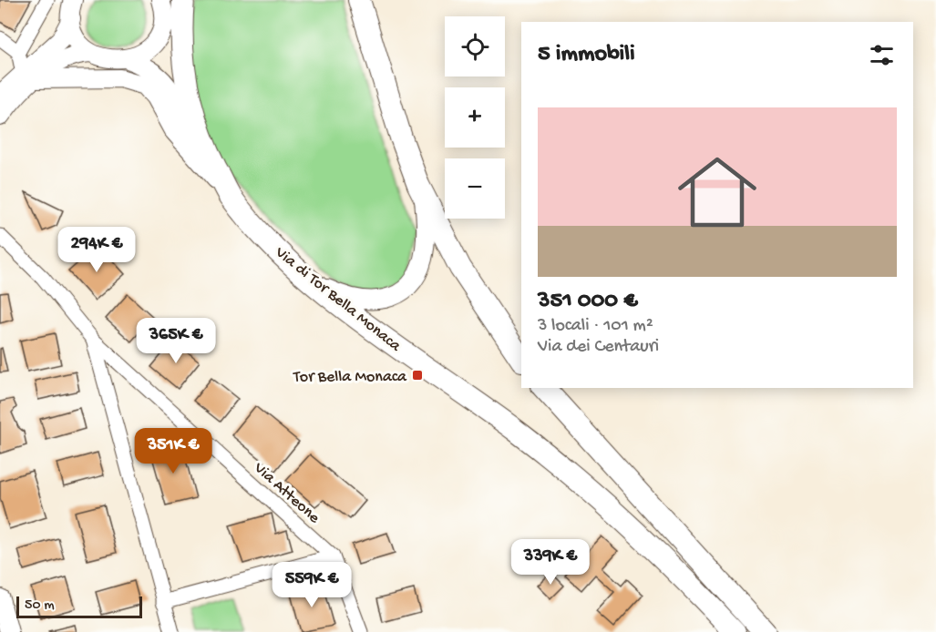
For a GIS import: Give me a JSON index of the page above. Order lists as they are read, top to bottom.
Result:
{
  "streets": {
    "main road": ["Via di Tor Bella Monaca"],
    "street": ["Via Atteone"]
  },
  "places": {
    "transit": ["Tor Bella Monaca"]
  },
  "scale_bar": "50 m",
  "page": {
    "map_buttons": ["+", "−"],
    "heading": "5 immobili",
    "list": [
      {
        "name": "351 000 €",
        "note": "3 locali · 101 m² · Via dei Centauri"
      }
    ],
    "price": [
      "294K €",
      "365K €",
      "351K €",
      "339K €",
      "559K €"
    ],
    "scale": "50 m"
  }
}
